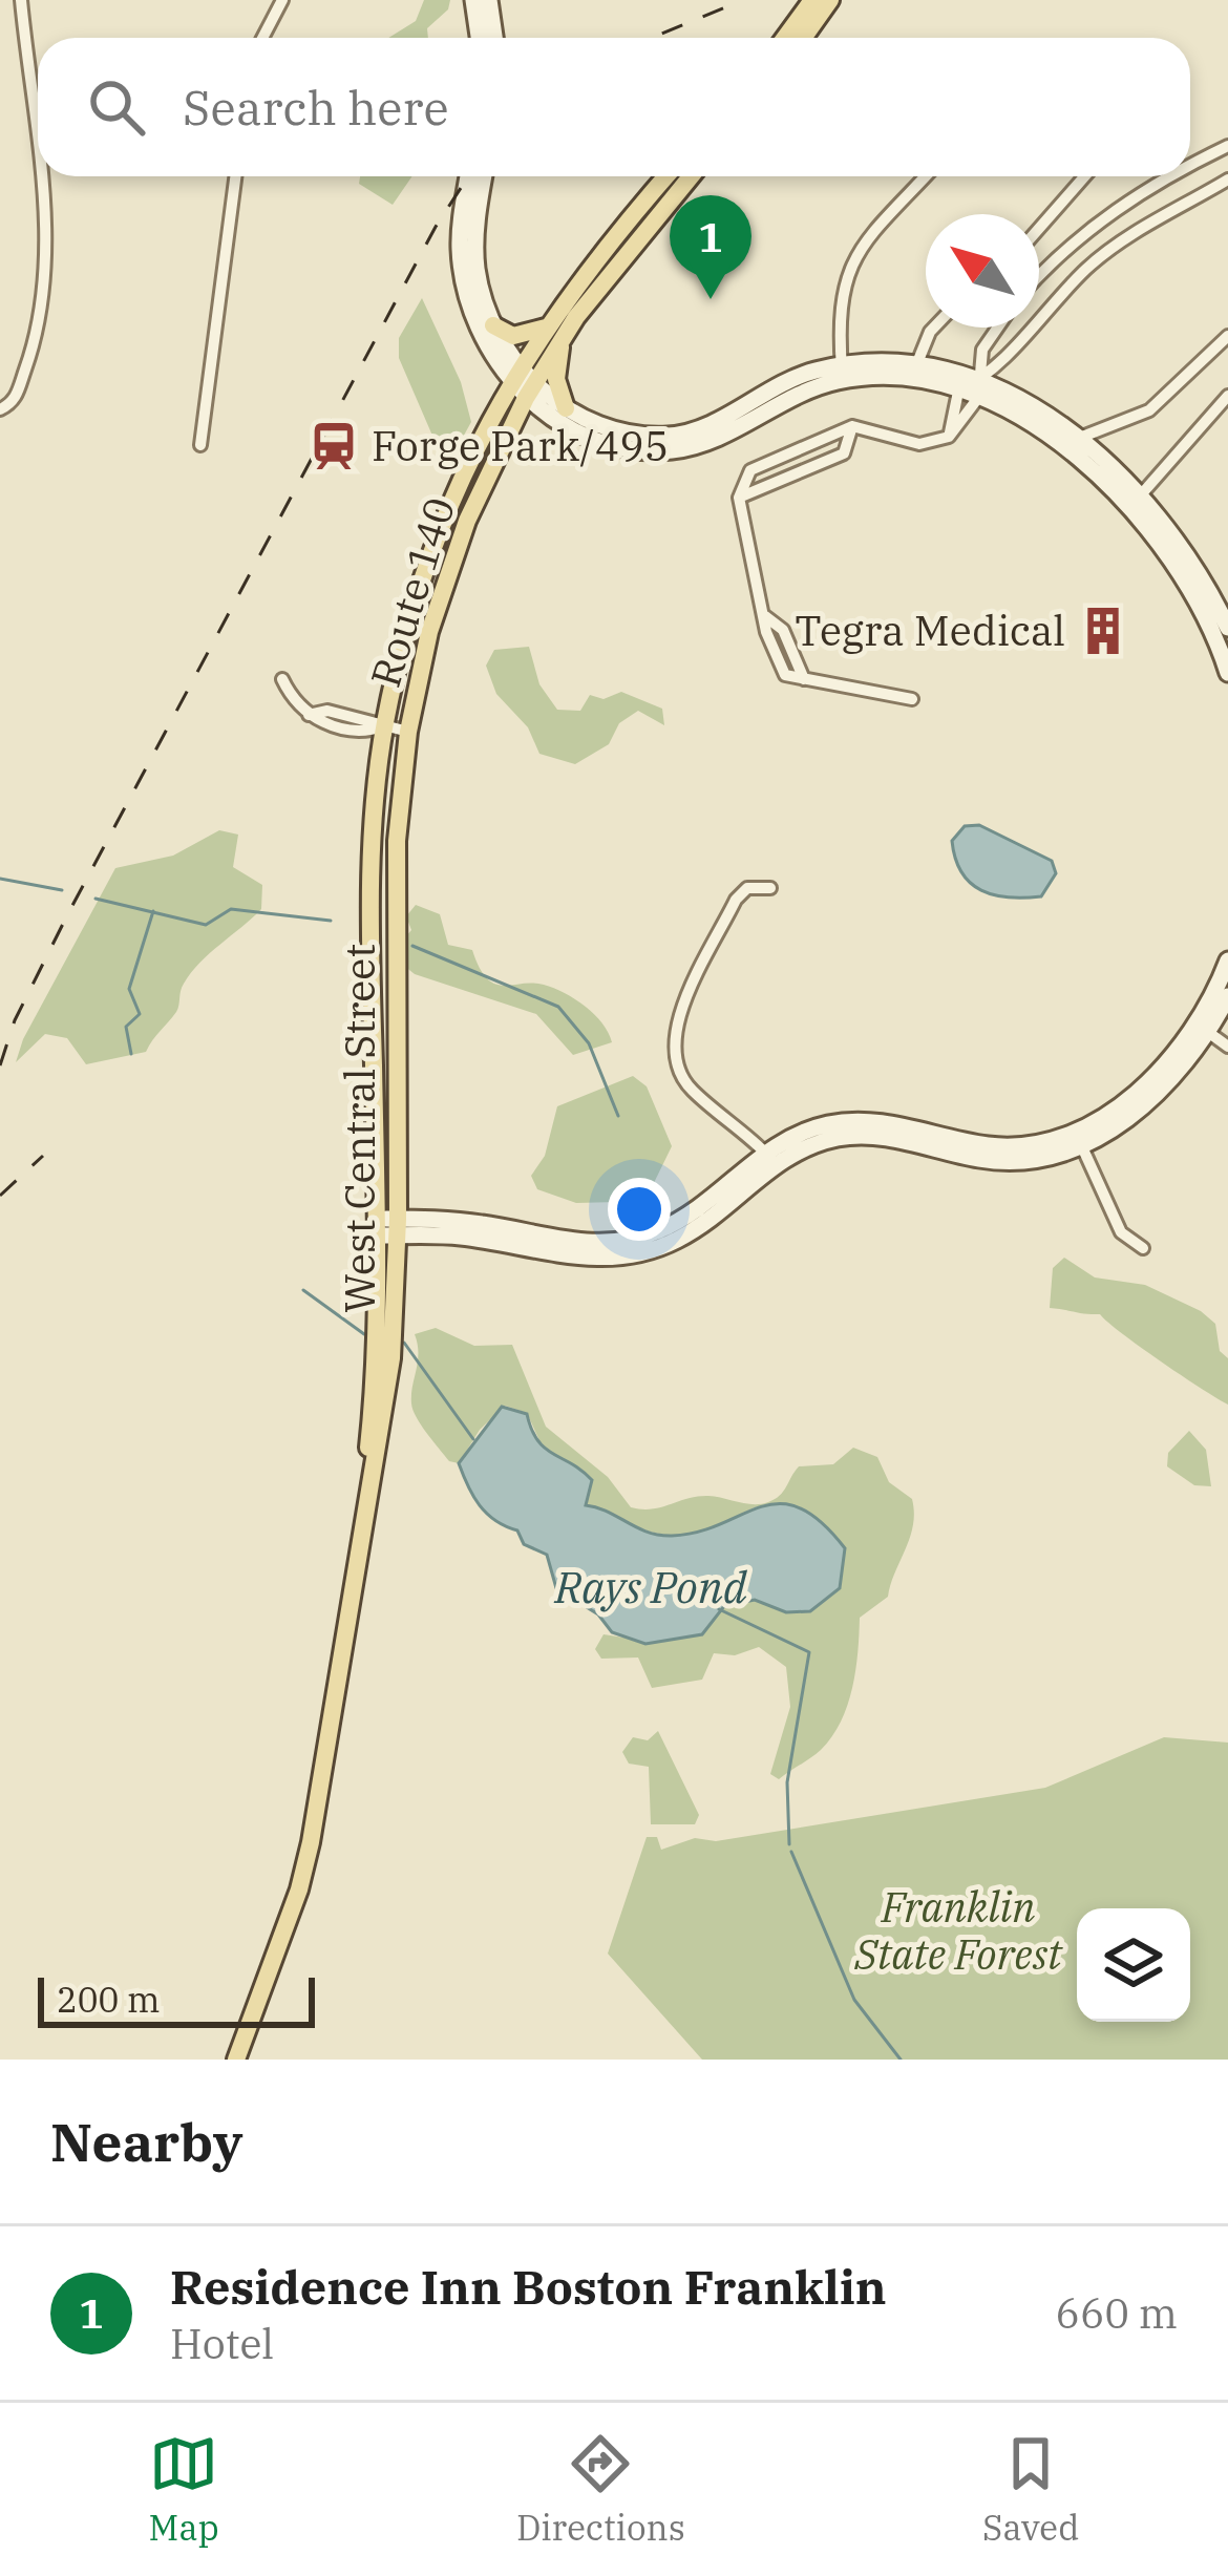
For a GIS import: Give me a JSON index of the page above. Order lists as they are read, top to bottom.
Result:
{
  "streets": {
    "main road": ["Route 140", "West Central Street"]
  },
  "crossings": [
    ["Route 140", "West Central Street"]
  ],
  "water": ["Rays Pond"],
  "parks": ["Franklin State Forest"],
  "places": {
    "station": ["Forge Park/495"],
    "building": ["Tegra Medical"]
  },
  "scale_bar": "200 m",
  "north": "top left",
  "page": {
    "search": "Search here",
    "pins": "1",
    "scale": "200 m",
    "heading": "Nearby",
    "list": [
      {
        "mark": "1",
        "name": "Residence Inn Boston Franklin",
        "note": "Hotel",
        "value": "660 m"
      }
    ],
    "nav": ["Map", "Directions", "Saved"]
  }
}
